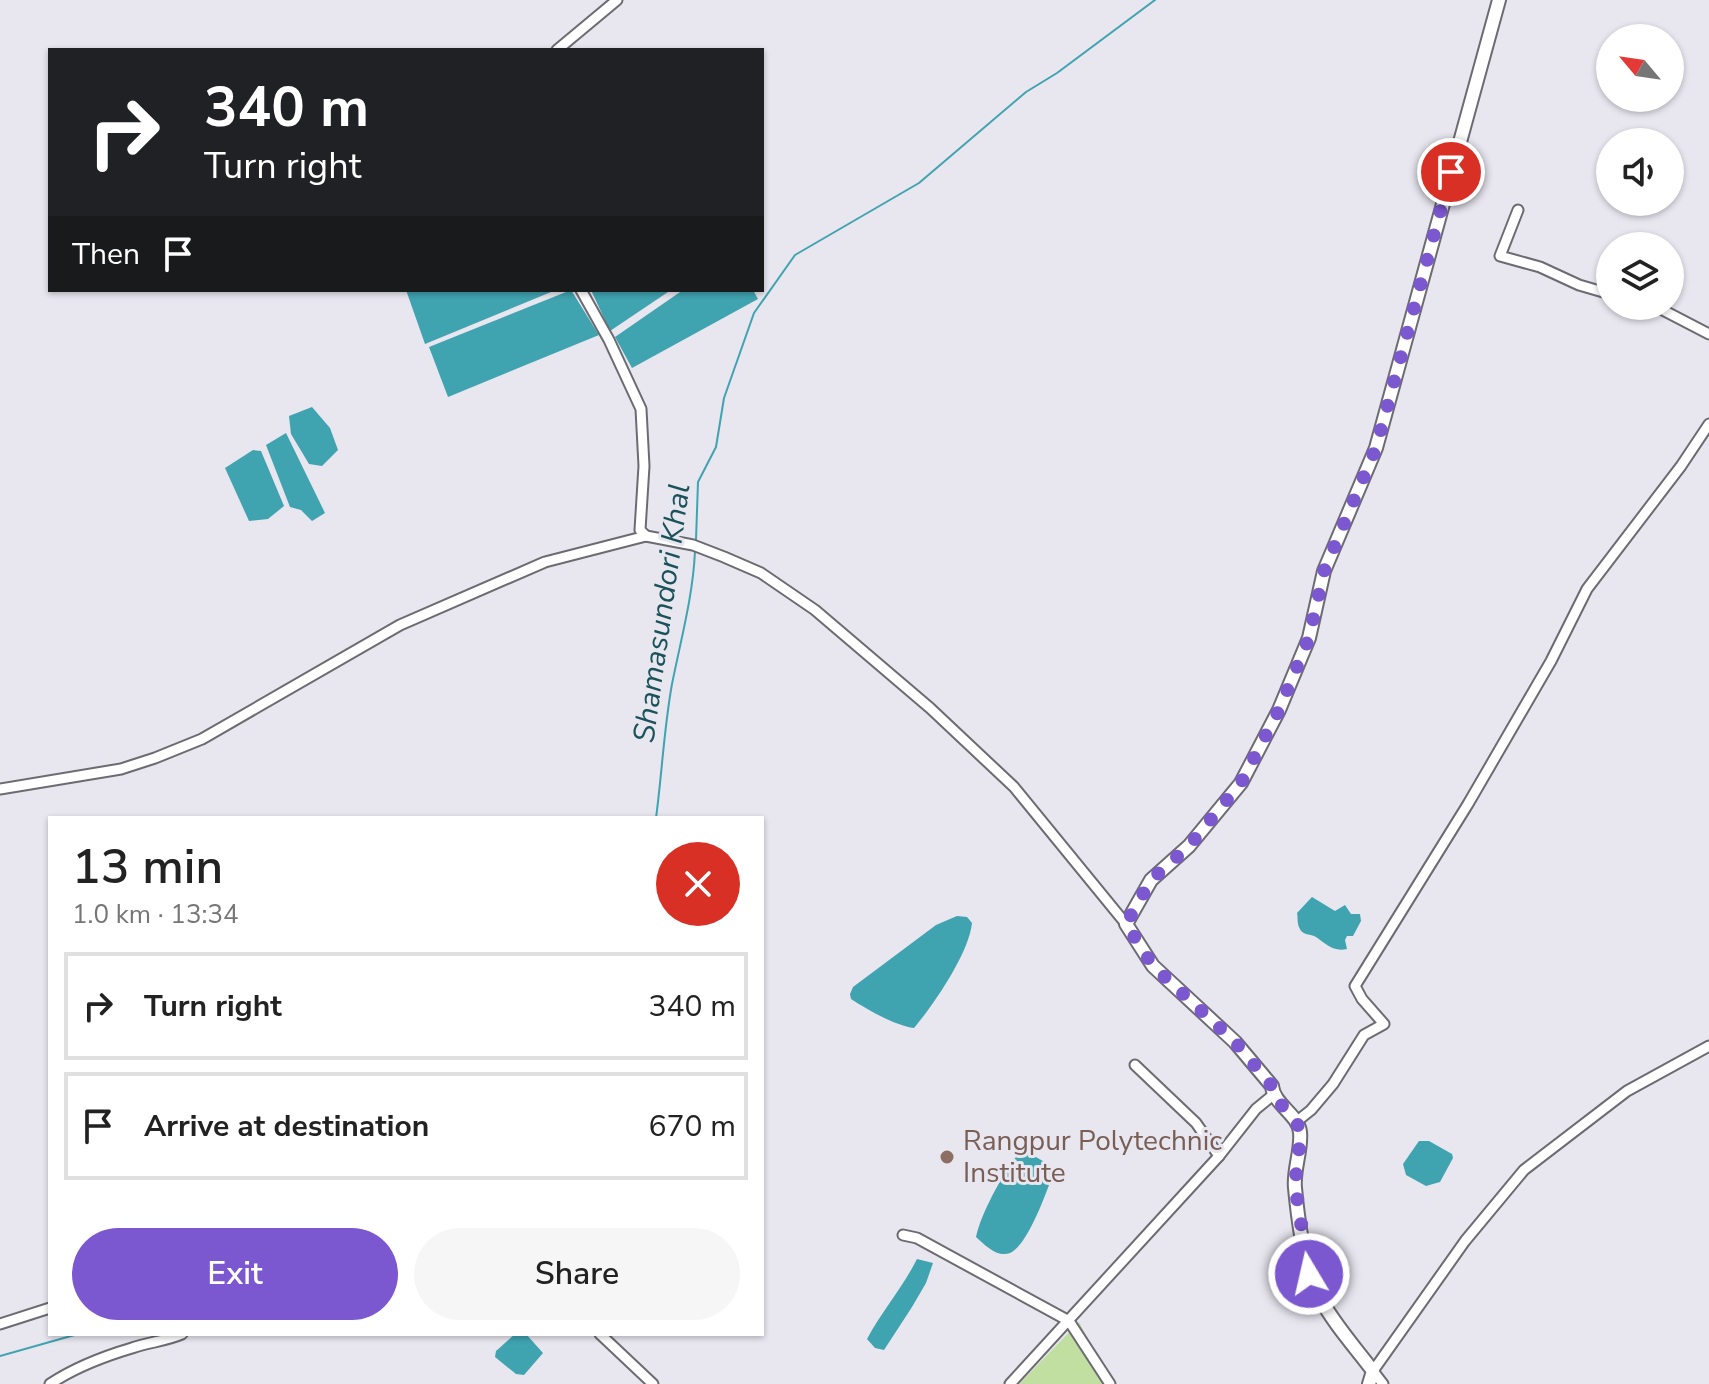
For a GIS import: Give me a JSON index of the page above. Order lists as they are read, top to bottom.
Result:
{
  "water": ["Shamasundori Khal"],
  "places": ["Rangpur Polytechnic Institute"],
  "north": "top left",
  "page": {
    "turn": ["340 m", "Turn right"],
    "then": "Then",
    "heading": ["13 min", "1.0 km · 13:34"],
    "list": [
      {
        "name": "Turn right",
        "value": "340 m"
      },
      {
        "name": "Arrive at destination",
        "value": "670 m"
      }
    ],
    "buttons": ["Exit", "Share"]
  }
}
